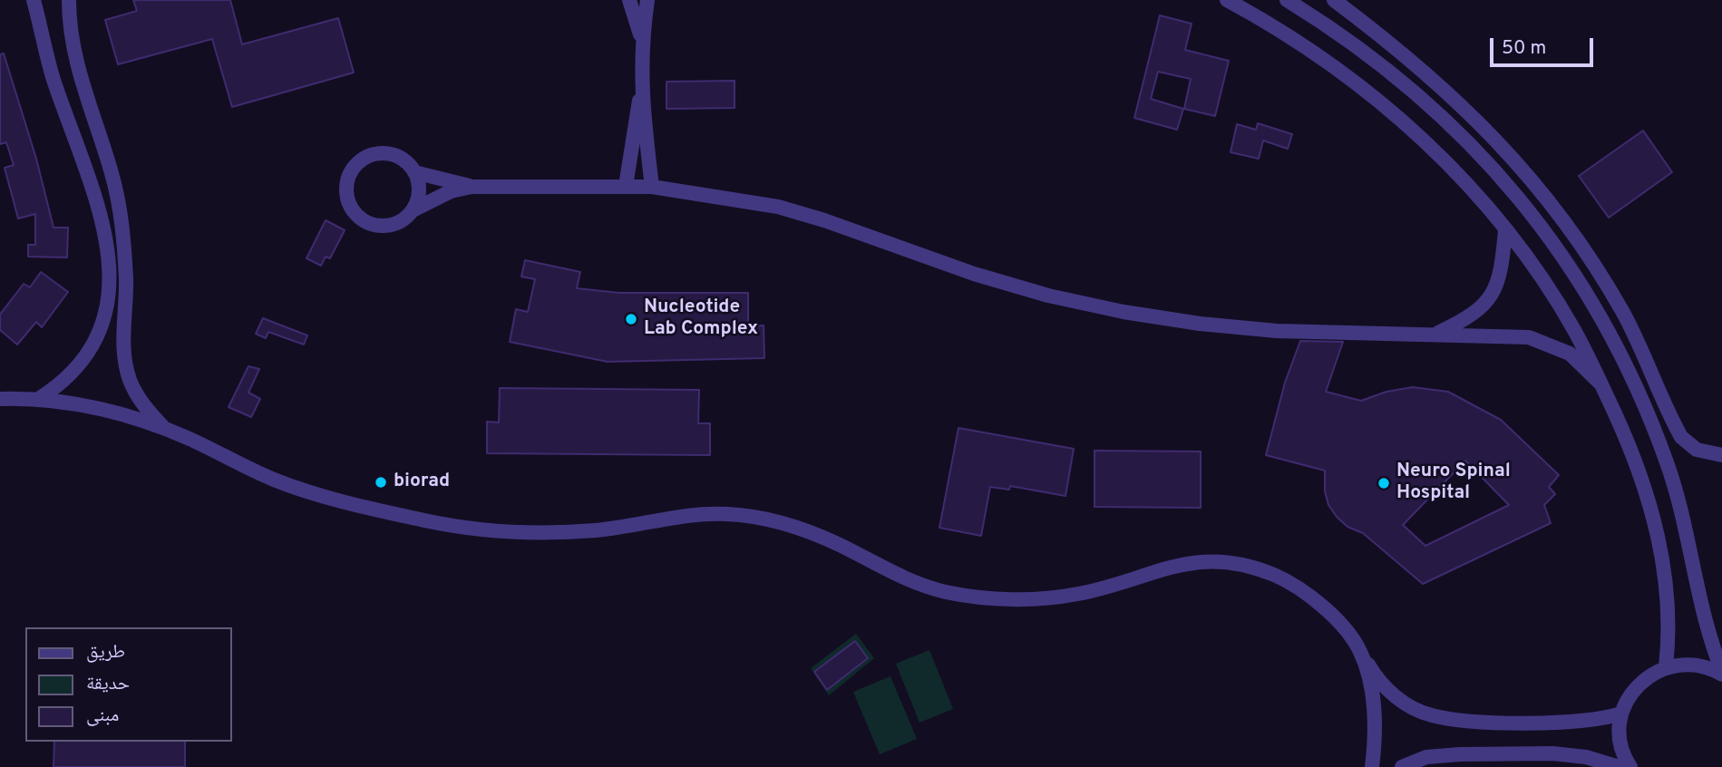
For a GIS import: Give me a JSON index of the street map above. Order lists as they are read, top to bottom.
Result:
{
  "places": ["Nucleotide Lab Complex", "biorad", "Neuro Spinal Hospital"],
  "legend": ["طريق", "حديقة", "مبنى"],
  "scale_bar": "50 m"
}
